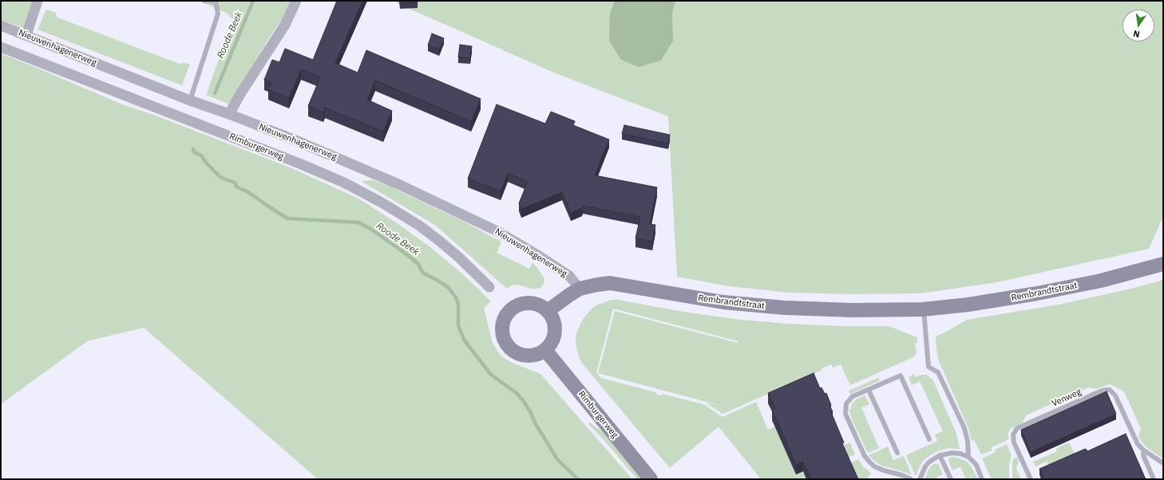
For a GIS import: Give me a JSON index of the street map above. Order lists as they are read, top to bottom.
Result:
{
  "streets": {
    "street": ["Nieuwenhagenerweg", "Rimburgerweg", "Rembrandtstraat"],
    "lane": ["Venweg"]
  },
  "crossings": [
    ["Nieuwenhagenerweg", "Rembrandtstraat"],
    ["Rimburgerweg", "Rembrandtstraat"]
  ],
  "water": ["Roode Beek"],
  "north": "bottom"
}
